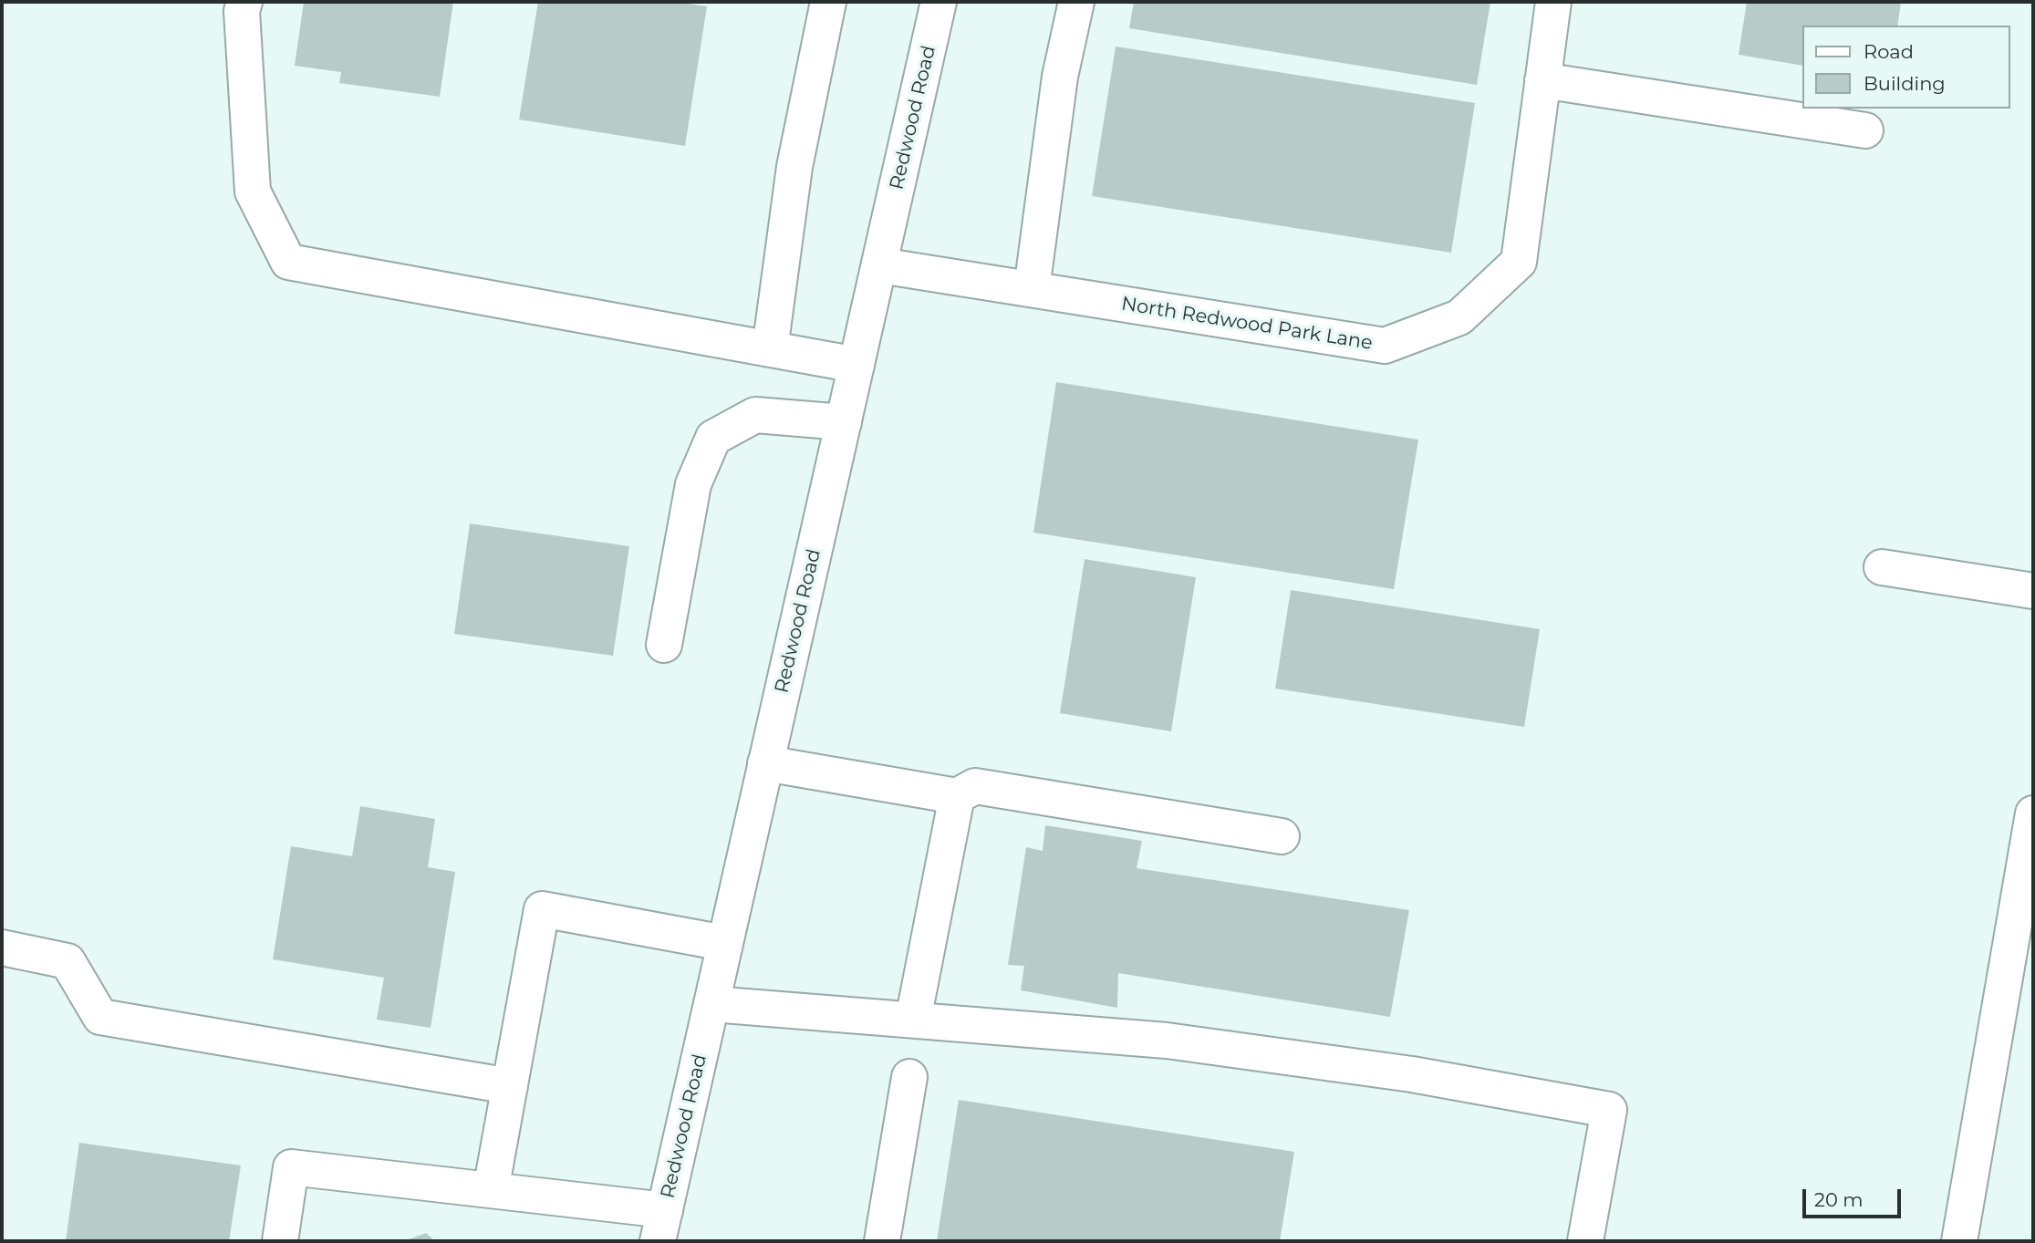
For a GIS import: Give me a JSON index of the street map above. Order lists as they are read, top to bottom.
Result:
{
  "streets": {
    "main road": ["Redwood Road", "North Redwood Park Lane"]
  },
  "crossings": [
    ["Redwood Road", "North Redwood Park Lane"]
  ],
  "legend": ["Road", "Building"],
  "scale_bar": "20 m"
}
